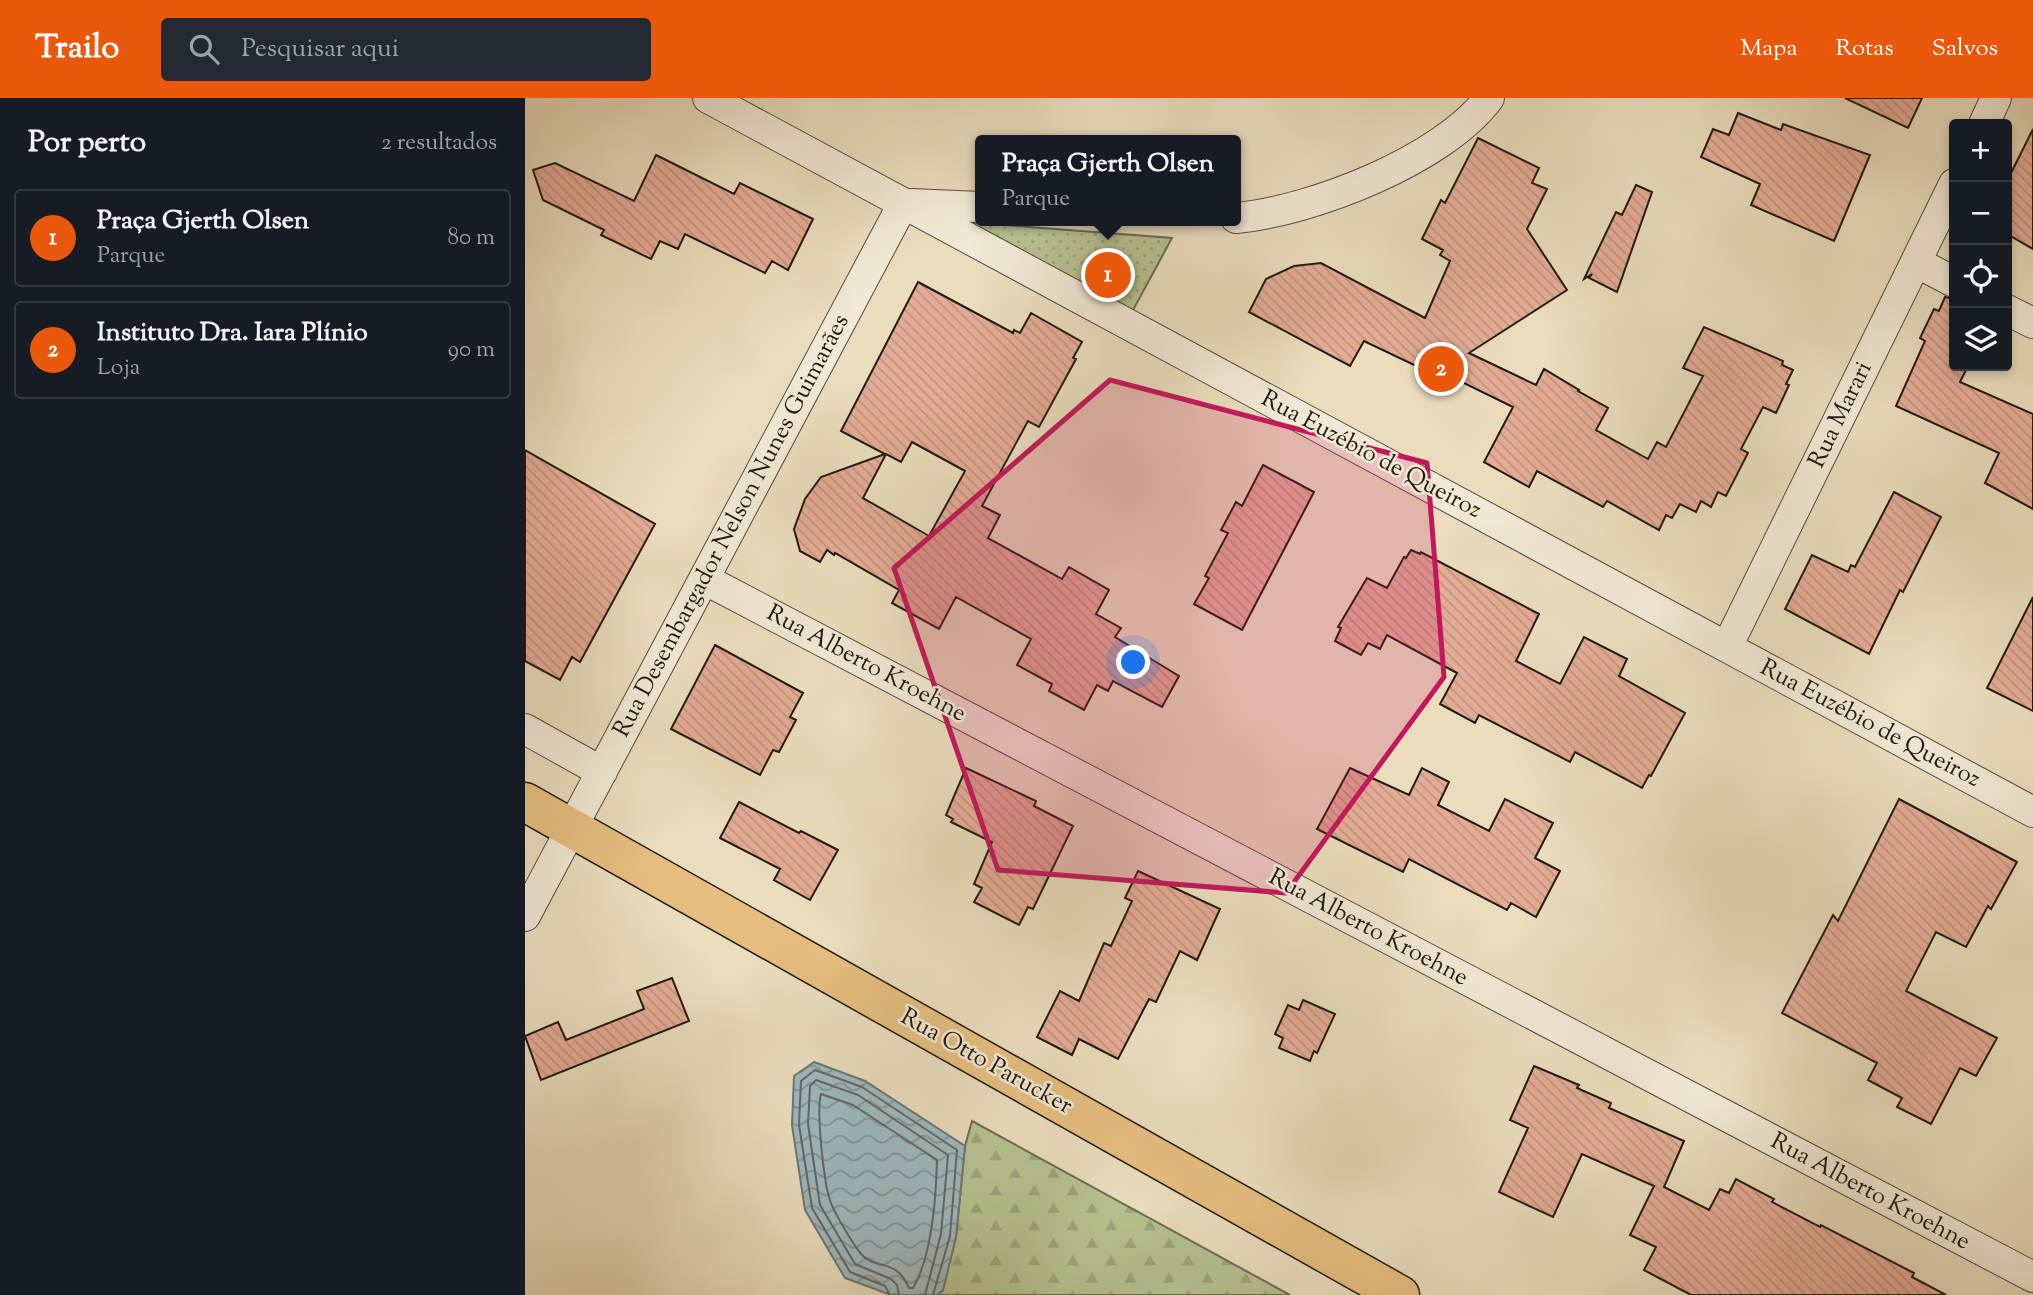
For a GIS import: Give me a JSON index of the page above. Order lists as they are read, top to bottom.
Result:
{
  "streets": {
    "main road": ["Rua Otto Parucker"],
    "street": [
      "Rua Marari",
      "Rua Euzébio de Queiroz",
      "Rua Desembargador Nelson Nunes Guimarães",
      "Rua Alberto Kroehne"
    ]
  },
  "crossings": [
    ["Rua Marari", "Rua Euzébio de Queiroz"],
    ["Rua Euzébio de Queiroz", "Rua Desembargador Nelson Nunes Guimarães"],
    ["Rua Desembargador Nelson Nunes Guimarães", "Rua Alberto Kroehne"],
    ["Rua Desembargador Nelson Nunes Guimarães", "Rua Otto Parucker"]
  ],
  "page": {
    "header": "Trailo",
    "search": "Pesquisar aqui",
    "nav": ["Mapa", "Rotas", "Salvos"],
    "heading": ["Por perto", "2 resultados"],
    "map_buttons": ["+", "−"],
    "popup": ["Praça Gjerth Olsen", "Parque"],
    "list": [
      {
        "mark": "1",
        "name": "Praça Gjerth Olsen",
        "note": "Parque",
        "value": "80 m"
      },
      {
        "mark": "2",
        "name": "Instituto Dra. Iara Plínio",
        "note": "Loja",
        "value": "90 m"
      }
    ],
    "pins": ["1", "2"]
  }
}
